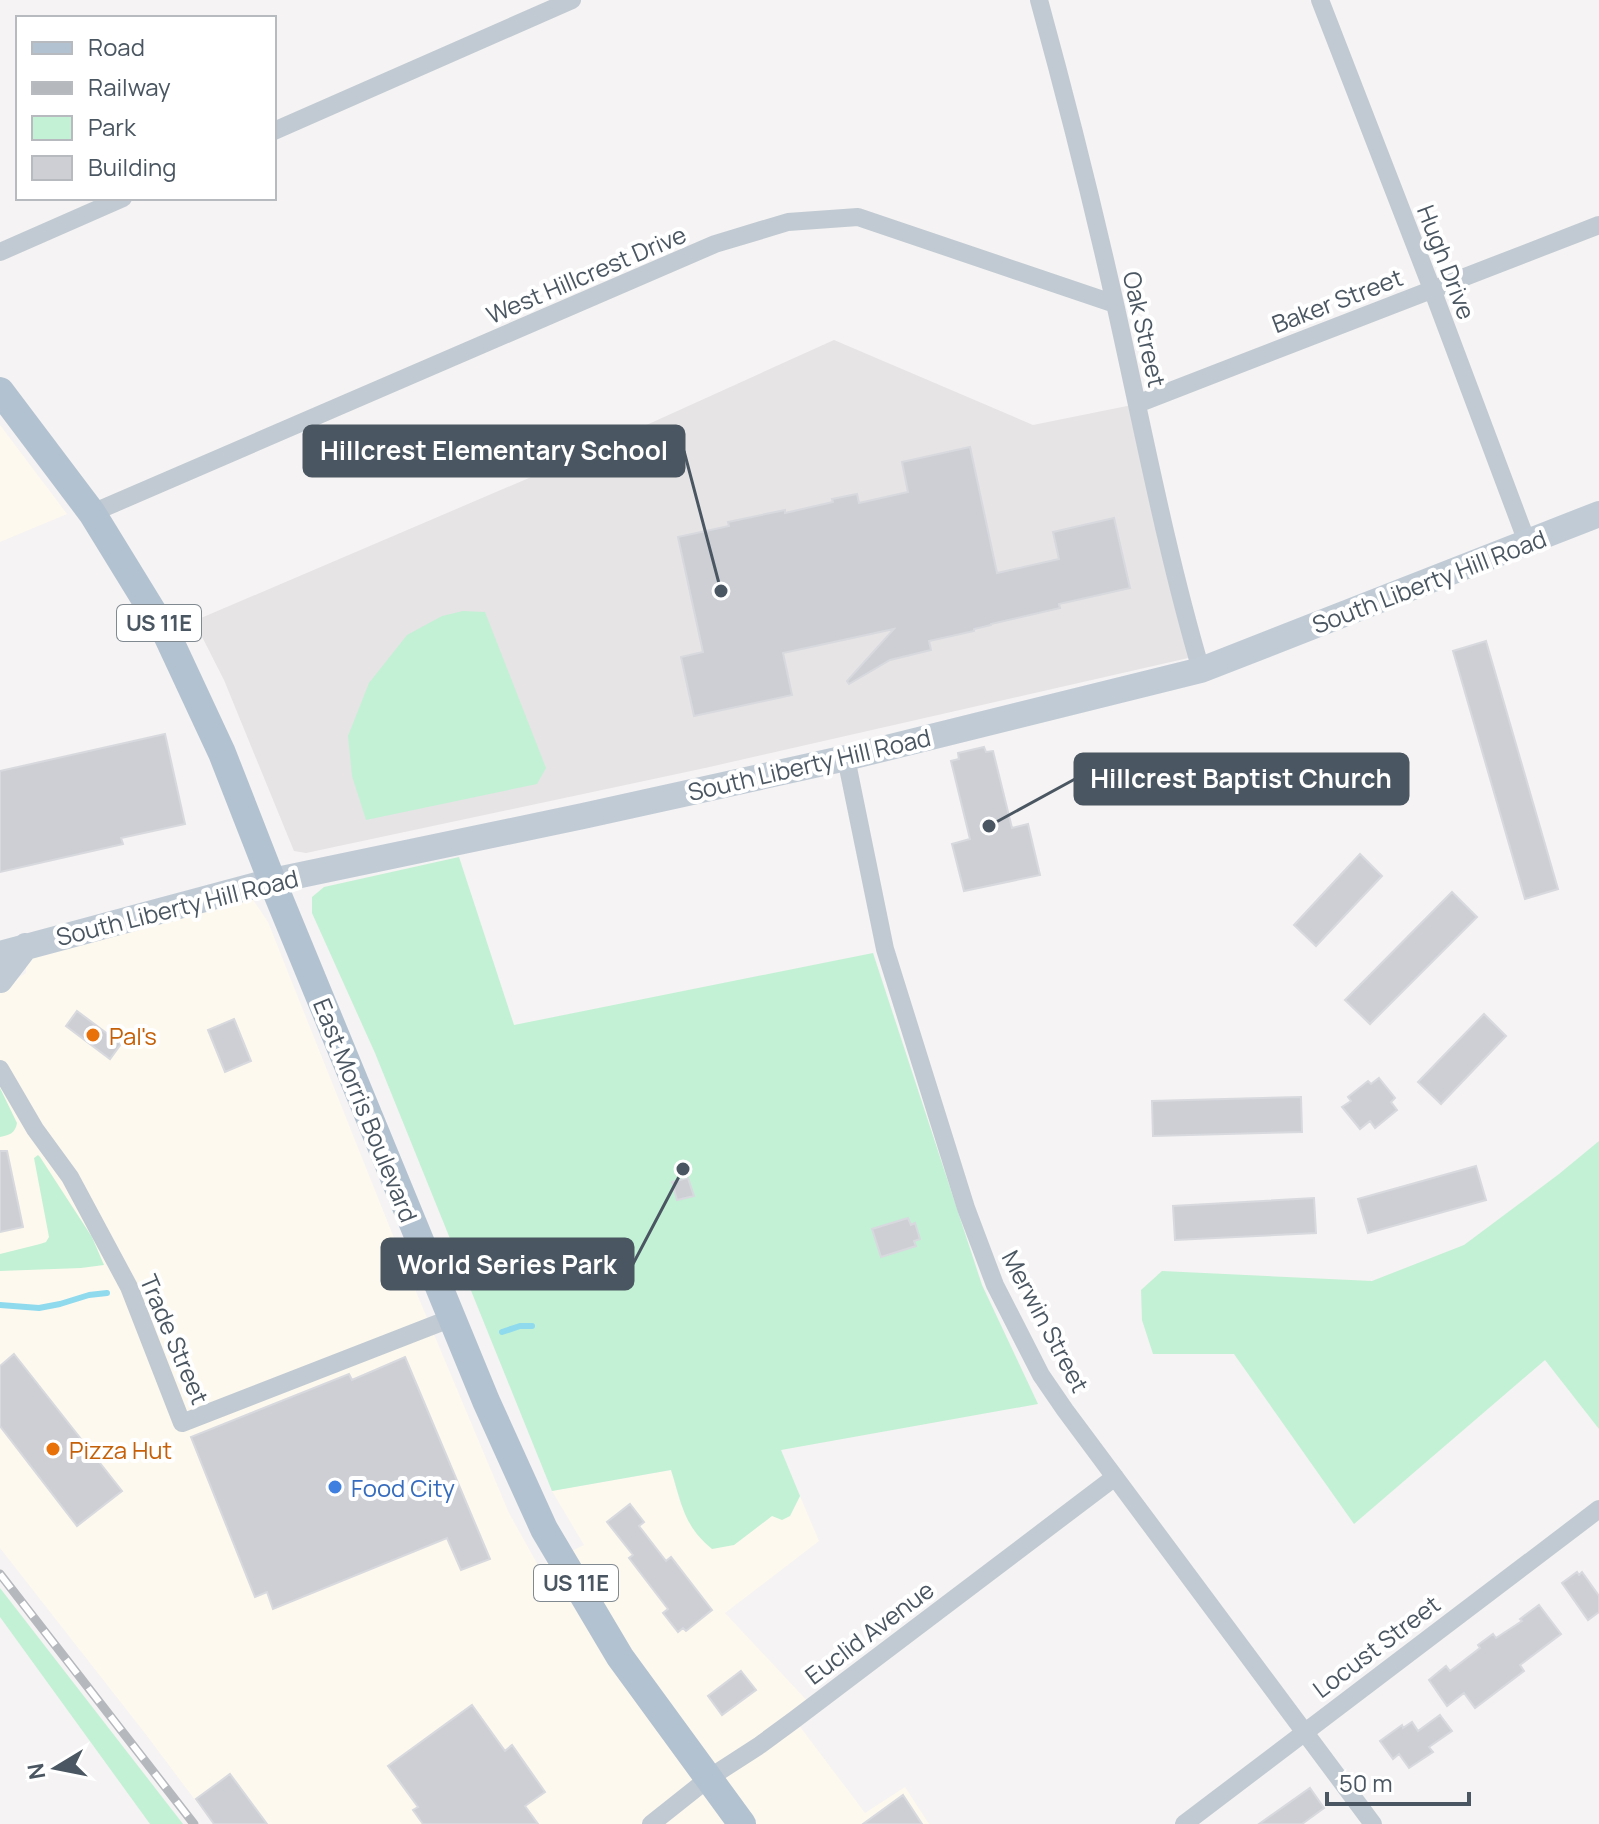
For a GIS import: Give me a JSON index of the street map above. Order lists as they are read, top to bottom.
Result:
{
  "streets": {
    "main road": ["US 11E", "East Morris Boulevard"],
    "street": [
      "Hugh Drive",
      "West Hillcrest Drive",
      "Baker Street",
      "Oak Street",
      "South Liberty Hill Road",
      "Merwin Street",
      "Trade Street",
      "Euclid Avenue",
      "Locust Street"
    ]
  },
  "crossings": [
    ["Hugh Drive", "Baker Street"],
    ["Hugh Drive", "South Liberty Hill Road"],
    ["West Hillcrest Drive", "Oak Street"],
    ["West Hillcrest Drive", "East Morris Boulevard"],
    ["Baker Street", "Oak Street"],
    ["Oak Street", "South Liberty Hill Road"],
    ["South Liberty Hill Road", "East Morris Boulevard"],
    ["South Liberty Hill Road", "Merwin Street"],
    ["East Morris Boulevard", "Trade Street"],
    ["East Morris Boulevard", "Euclid Avenue"],
    ["Merwin Street", "Euclid Avenue"],
    ["Merwin Street", "Locust Street"]
  ],
  "places": [
    "Hillcrest Elementary School",
    "Hillcrest Baptist Church",
    "Pal's",
    "World Series Park",
    "Pizza Hut",
    "Food City"
  ],
  "legend": [
    "Road",
    "Railway",
    "Park",
    "Building"
  ],
  "scale_bar": "50 m",
  "north": "left"
}
